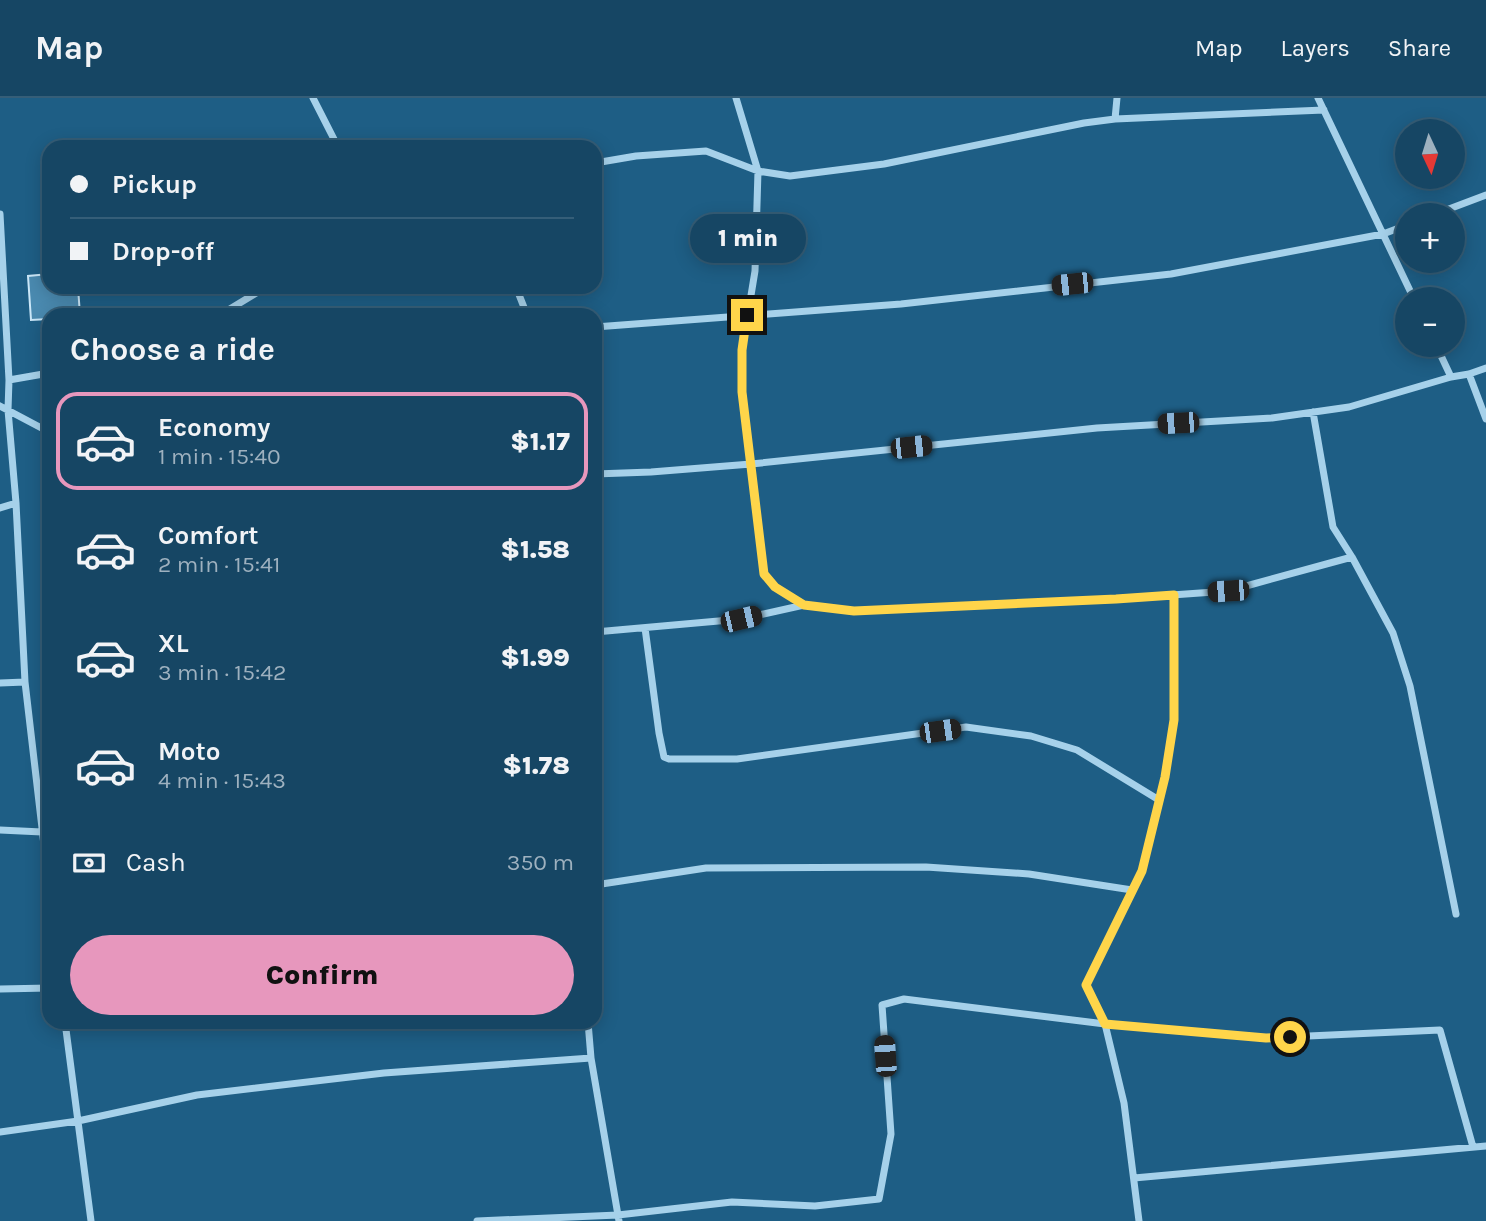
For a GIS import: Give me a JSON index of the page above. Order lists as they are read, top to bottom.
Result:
{
  "north": "bottom",
  "page": {
    "header": "Map",
    "nav": ["Map", "Layers", "Share"],
    "map_buttons": ["+", "−"],
    "banner": ["Pickup", "Drop-off"],
    "bubble": "1 min",
    "heading": "Choose a ride",
    "list": [
      {
        "name": "Economy",
        "note": "1 min · 15:40",
        "value": "$1.17"
      },
      {
        "name": "Comfort",
        "note": "2 min · 15:41",
        "value": "$1.58"
      },
      {
        "name": "XL",
        "note": "3 min · 15:42",
        "value": "$1.99"
      },
      {
        "name": "Moto",
        "note": "4 min · 15:43",
        "value": "$1.78"
      }
    ],
    "pay": ["Cash", "350 m"],
    "buttons": "Confirm"
  }
}
